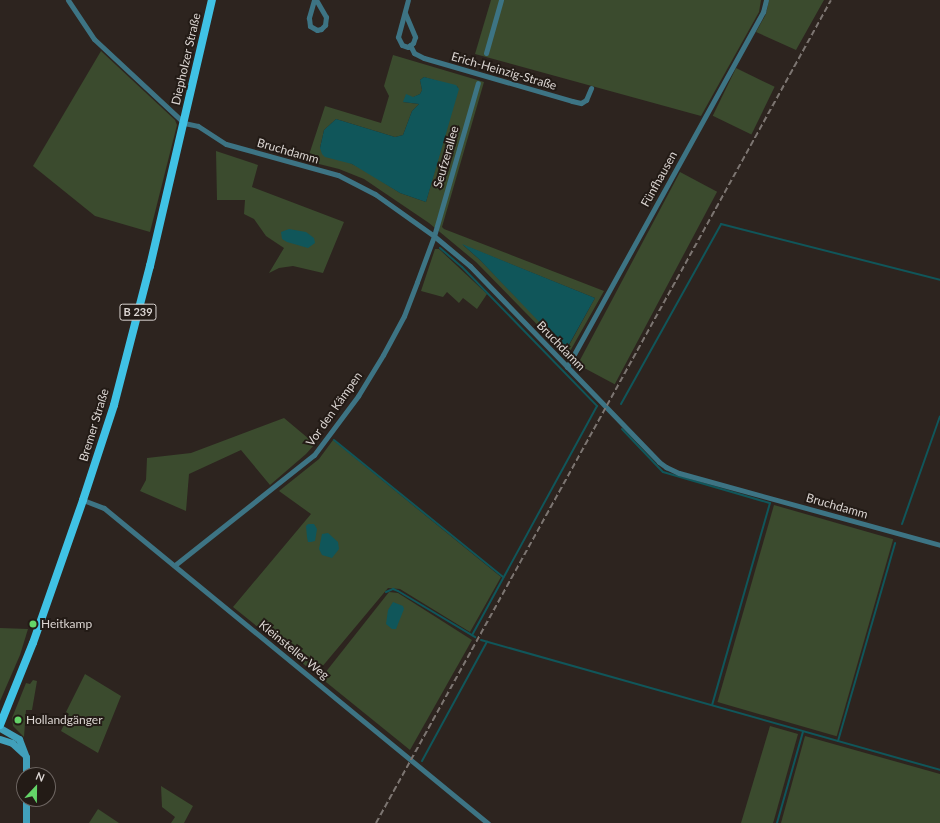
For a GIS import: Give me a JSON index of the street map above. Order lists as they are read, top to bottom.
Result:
{
  "streets": {
    "main road": ["Diepholzer Straße", "B 239", "Bremer Straße"],
    "street": [
      "Erich-Heinzig-Straße",
      "Bruchdamm",
      "Seufzerallee",
      "Fünfhausen",
      "Vor den Kämpen",
      "Kleinsteller Weg"
    ]
  },
  "crossings": [
    ["Diepholzer Straße", "Bruchdamm"],
    ["Diepholzer Straße", "Bremer Straße"],
    ["Bruchdamm", "Seufzerallee"],
    ["Bruchdamm", "Fünfhausen"],
    ["Bruchdamm", "Vor den Kämpen"],
    ["Bruchdamm", "Bremer Straße"],
    ["Seufzerallee", "Vor den Kämpen"],
    ["Vor den Kämpen", "Kleinsteller Weg"],
    ["Bremer Straße", "Kleinsteller Weg"]
  ],
  "places": ["Heitkamp", "Hollandgänger"],
  "north": "top"
}
